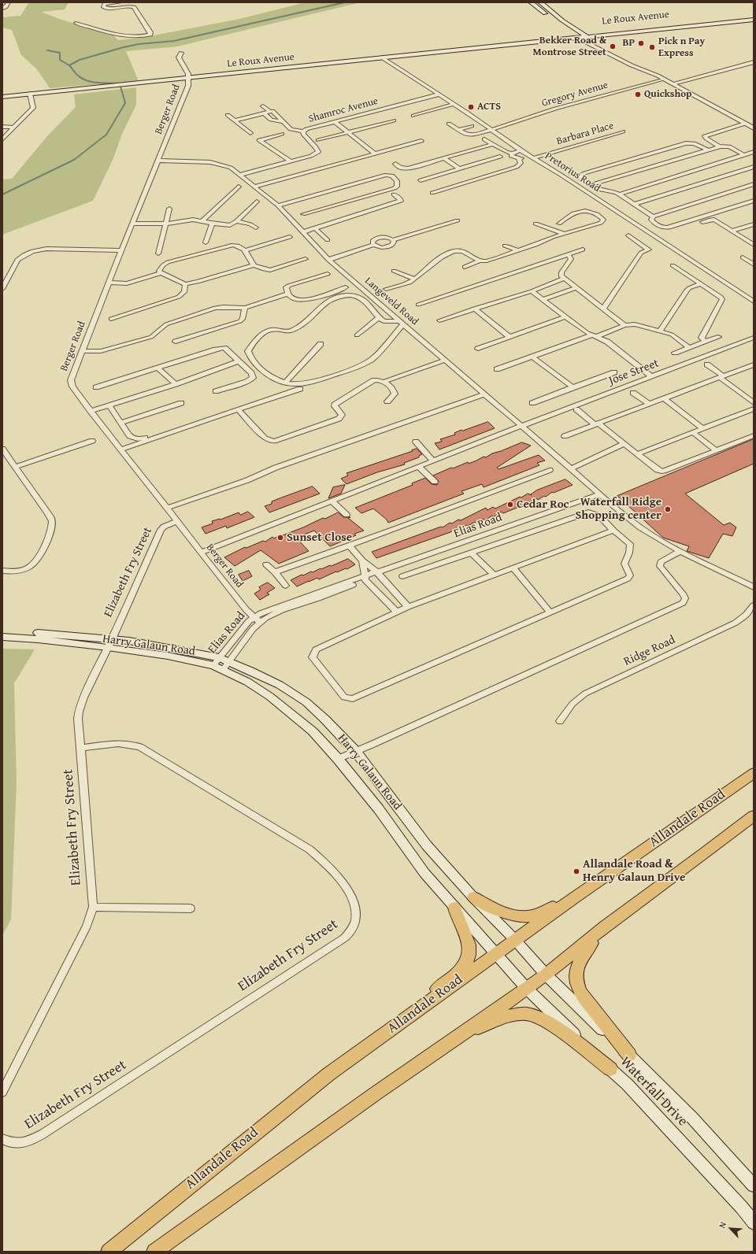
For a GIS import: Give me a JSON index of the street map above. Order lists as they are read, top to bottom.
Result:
{
  "streets": {
    "main road": [
      "Le Roux Avenue",
      "Harry Galaun Road",
      "Allandale Road",
      "Waterfall Drive"
    ],
    "street": [
      "Gregory Avenue",
      "Berger Road",
      "Shamroc Avenue",
      "Barbara Place",
      "Pretorius Road",
      "Langeveld Road",
      "Jose Street",
      "Elias Road",
      "Elizabeth Fry Street",
      "Ridge Road"
    ]
  },
  "crossings": [
    ["Le Roux Avenue", "Berger Road"],
    ["Le Roux Avenue", "Pretorius Road"],
    ["Gregory Avenue", "Pretorius Road"],
    ["Berger Road", "Langeveld Road"],
    ["Berger Road", "Jose Street"],
    ["Berger Road", "Elias Road"],
    ["Berger Road", "Elizabeth Fry Street"],
    ["Shamroc Avenue", "Pretorius Road"],
    ["Shamroc Avenue", "Langeveld Road"],
    ["Barbara Place", "Pretorius Road"],
    ["Langeveld Road", "Jose Street"],
    ["Langeveld Road", "Elias Road"],
    ["Elias Road", "Harry Galaun Road"],
    ["Elizabeth Fry Street", "Harry Galaun Road"],
    ["Harry Galaun Road", "Allandale Road"],
    ["Harry Galaun Road", "Waterfall Drive"],
    ["Allandale Road", "Waterfall Drive"]
  ],
  "places": [
    "BP",
    "Bekker Road & Montrose Street",
    "Pick n Pay Express",
    "Quickshop",
    "ACTS",
    "Cedar Roc",
    "Waterfall Ridge Shopping center",
    "Sunset Close",
    "Allandale Road & Henry Galaun Drive"
  ],
  "north": "top left"
}
